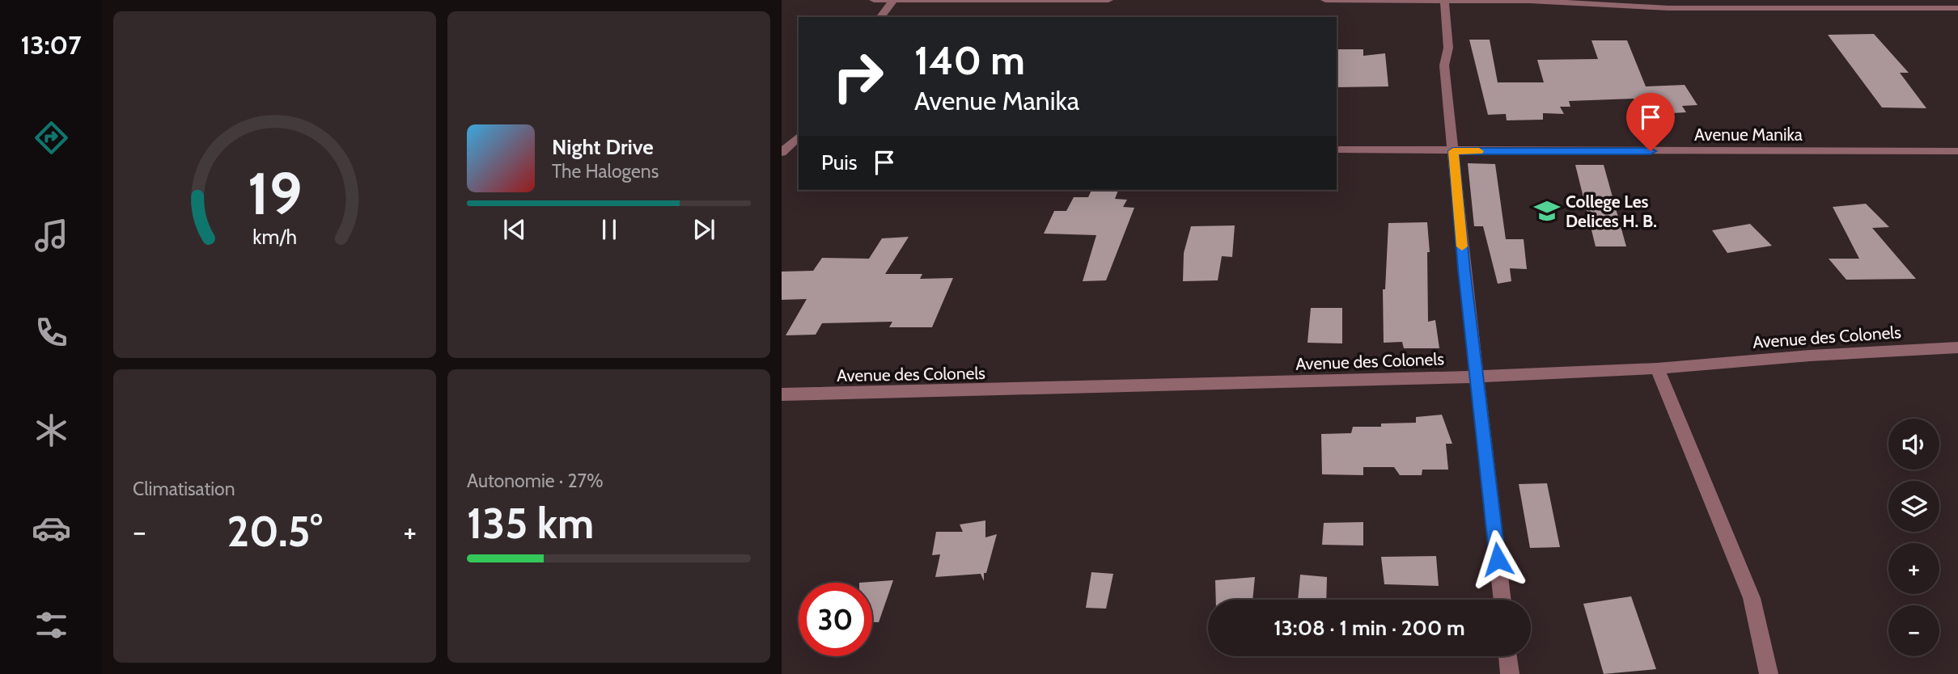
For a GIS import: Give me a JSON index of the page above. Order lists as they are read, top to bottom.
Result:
{
  "streets": {
    "street": ["Avenue Manika", "Avenue des Colonels"]
  },
  "places": {
    "school or university": ["College Les Delices H. B."]
  },
  "page": {
    "tabs": "13:07",
    "turn": ["140 m", "Avenue Manika"],
    "song": ["Night Drive", "The Halogens"],
    "then": "Puis",
    "tile": [
      "Climatisation",
      ["Autonomie · 27%", "135 km"]
    ],
    "map_buttons": ["+", "−"],
    "heat": ["−", "20.5°", "+"],
    "limit": "30",
    "trip": "13:08 · 1 min · 200 m",
    "gauge": ["19", "km/h"]
  }
}
